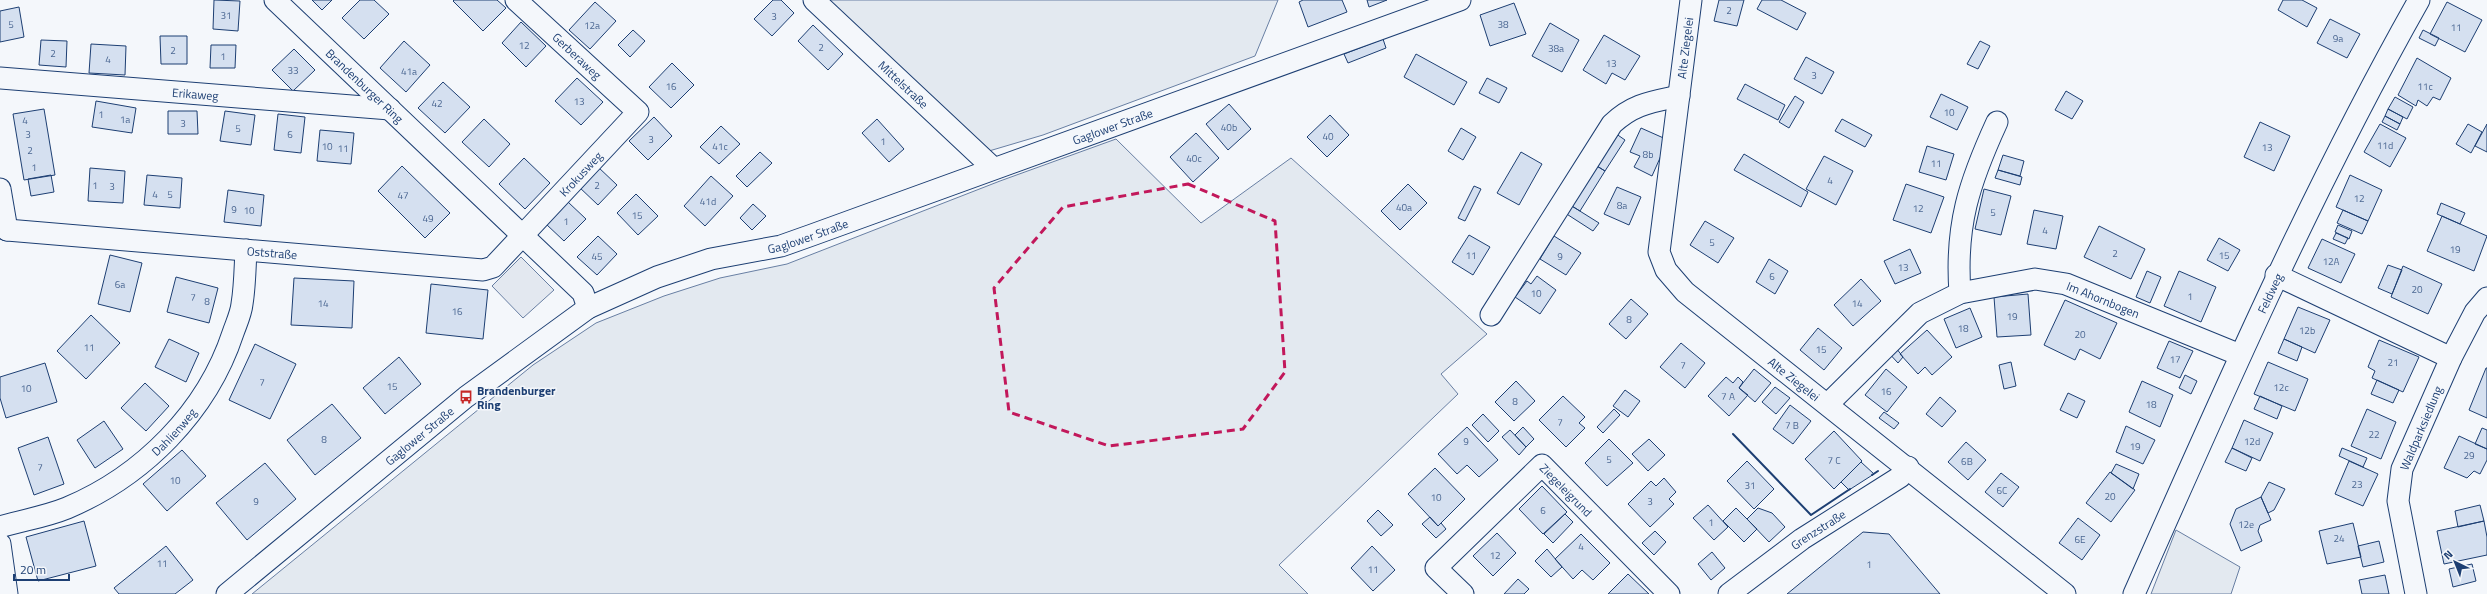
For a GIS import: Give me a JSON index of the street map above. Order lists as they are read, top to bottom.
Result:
{
  "streets": {
    "street": [
      "Alte Ziegelei",
      "Gerberaweg",
      "Mittelstraße",
      "Brandenburger Ring",
      "Erikaweg",
      "Gaglower Straße",
      "Krokusweg",
      "Oststraße",
      "Feldweg",
      "Im Ahornbogen",
      "Waldparksiedlung",
      "Dahlienweg",
      "Ziegeleigrund",
      "Grenzstraße"
    ]
  },
  "crossings": [
    ["Alte Ziegelei", "Im Ahornbogen"],
    ["Alte Ziegelei", "Grenzstraße"],
    ["Gerberaweg", "Krokusweg"],
    ["Mittelstraße", "Gaglower Straße"],
    ["Brandenburger Ring", "Erikaweg"],
    ["Brandenburger Ring", "Gaglower Straße"],
    ["Brandenburger Ring", "Krokusweg"],
    ["Brandenburger Ring", "Oststraße"],
    ["Krokusweg", "Oststraße"],
    ["Oststraße", "Dahlienweg"],
    ["Feldweg", "Im Ahornbogen"]
  ],
  "places": {
    "bus stop": ["Brandenburger Ring"]
  },
  "house_numbers": [
    "2",
    "31",
    "3",
    "5",
    "38",
    "12a",
    "11",
    "9a",
    "12",
    "2",
    "38a",
    "2",
    "2",
    "1",
    "4",
    "13",
    "33",
    "41a",
    "3",
    "16",
    "11c",
    "13",
    "42",
    "10",
    "1",
    "1a",
    "4",
    "3",
    "40b",
    "5",
    "3",
    "6",
    "40",
    "3",
    "1",
    "11d",
    "10",
    "41c",
    "13",
    "11",
    "2",
    "8b",
    "40c",
    "11",
    "1",
    "4",
    "1",
    "2",
    "3",
    "4",
    "5",
    "47",
    "12",
    "41d",
    "8a",
    "40a",
    "12",
    "9",
    "10",
    "5",
    "15",
    "49",
    "1",
    "4",
    "5",
    "19",
    "2",
    "11",
    "15",
    "45",
    "9",
    "12A",
    "13",
    "6",
    "6a",
    "20",
    "10",
    "1",
    "7",
    "8",
    "14",
    "14",
    "16",
    "19",
    "8",
    "18",
    "12b",
    "20",
    "11",
    "15",
    "17",
    "21",
    "7",
    "7",
    "15",
    "12c",
    "10",
    "16",
    "7 A",
    "8",
    "18",
    "7",
    "7 B",
    "22",
    "8",
    "9",
    "12d",
    "19",
    "29",
    "5",
    "7 C",
    "6B",
    "7",
    "10",
    "23",
    "31",
    "6C",
    "20",
    "10",
    "9",
    "3",
    "6",
    "1",
    "12e",
    "24",
    "6E",
    "4",
    "12",
    "11",
    "1",
    "11"
  ],
  "scale_bar": "20 m",
  "north": "top left"
}
